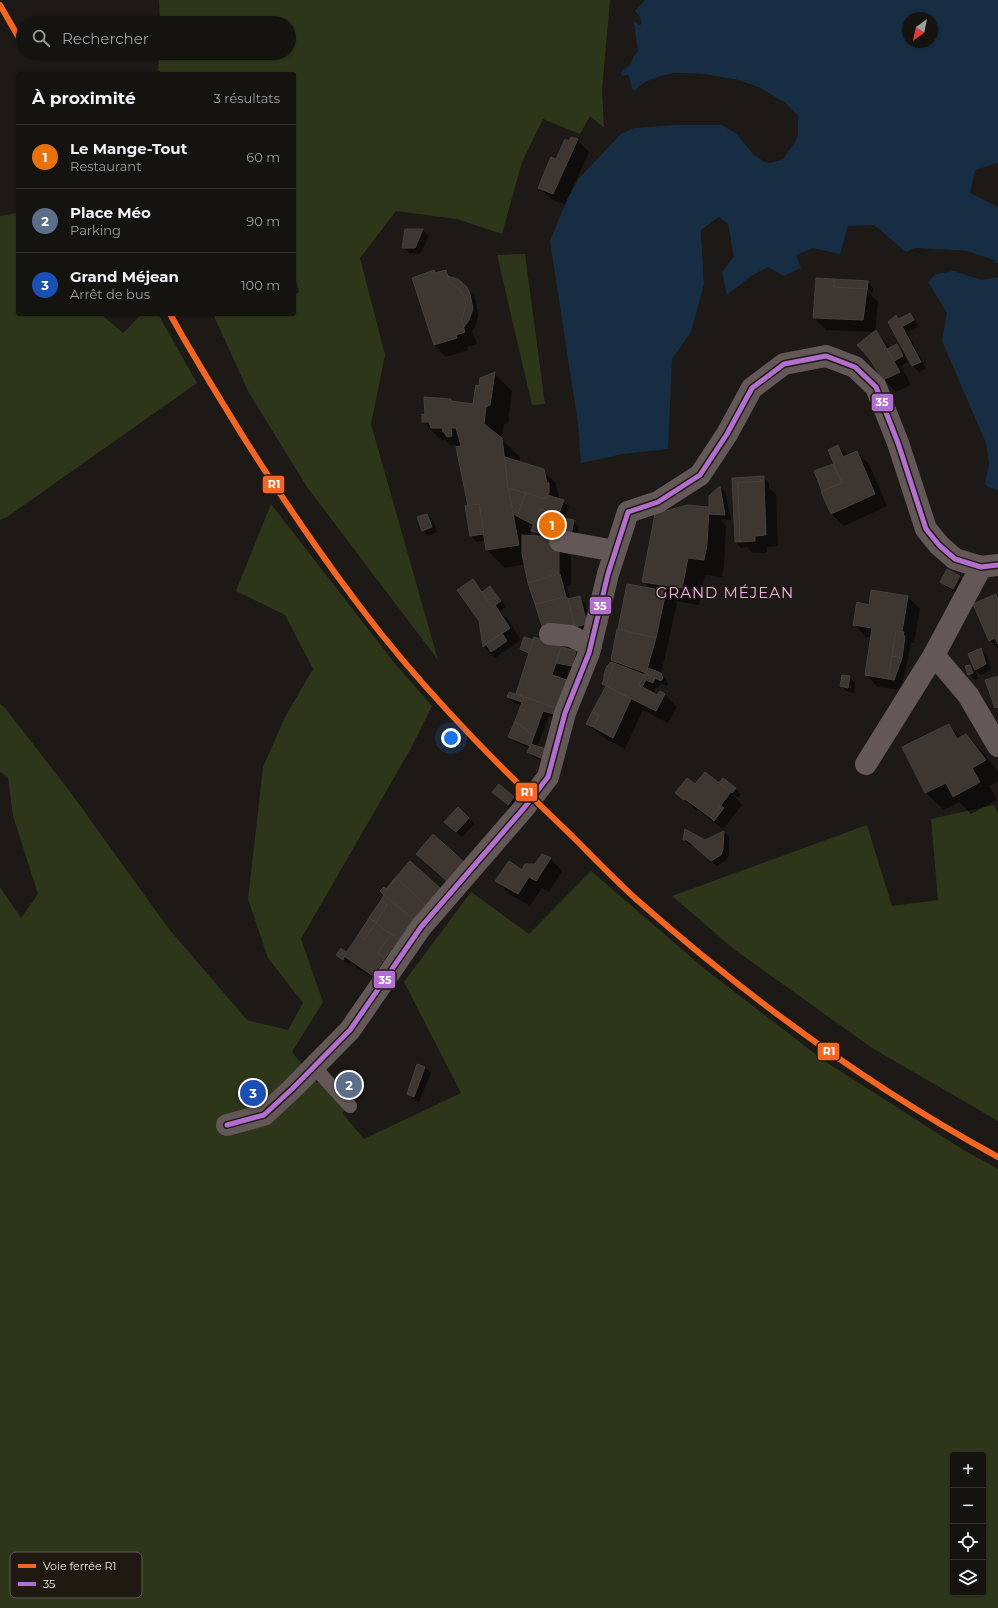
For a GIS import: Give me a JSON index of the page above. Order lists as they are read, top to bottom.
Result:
{
  "districts": ["GRAND MÉJEAN"],
  "lines": ["rail line R1", "transit line 35"],
  "legend": ["Voie ferrée R1", "35"],
  "north": "bottom left",
  "page": {
    "search": "Rechercher",
    "heading": ["À proximité", "3 résultats"],
    "list": [
      {
        "mark": "1",
        "name": "Le Mange-Tout",
        "note": "Restaurant",
        "value": "60 m"
      },
      {
        "mark": "2",
        "name": "Place Méo",
        "note": "Parking",
        "value": "90 m"
      },
      {
        "mark": "3",
        "name": "Grand Méjean",
        "note": "Arrêt de bus",
        "value": "100 m"
      }
    ],
    "pins": ["1", "2", "3"],
    "map_buttons": ["+", "−"]
  }
}
